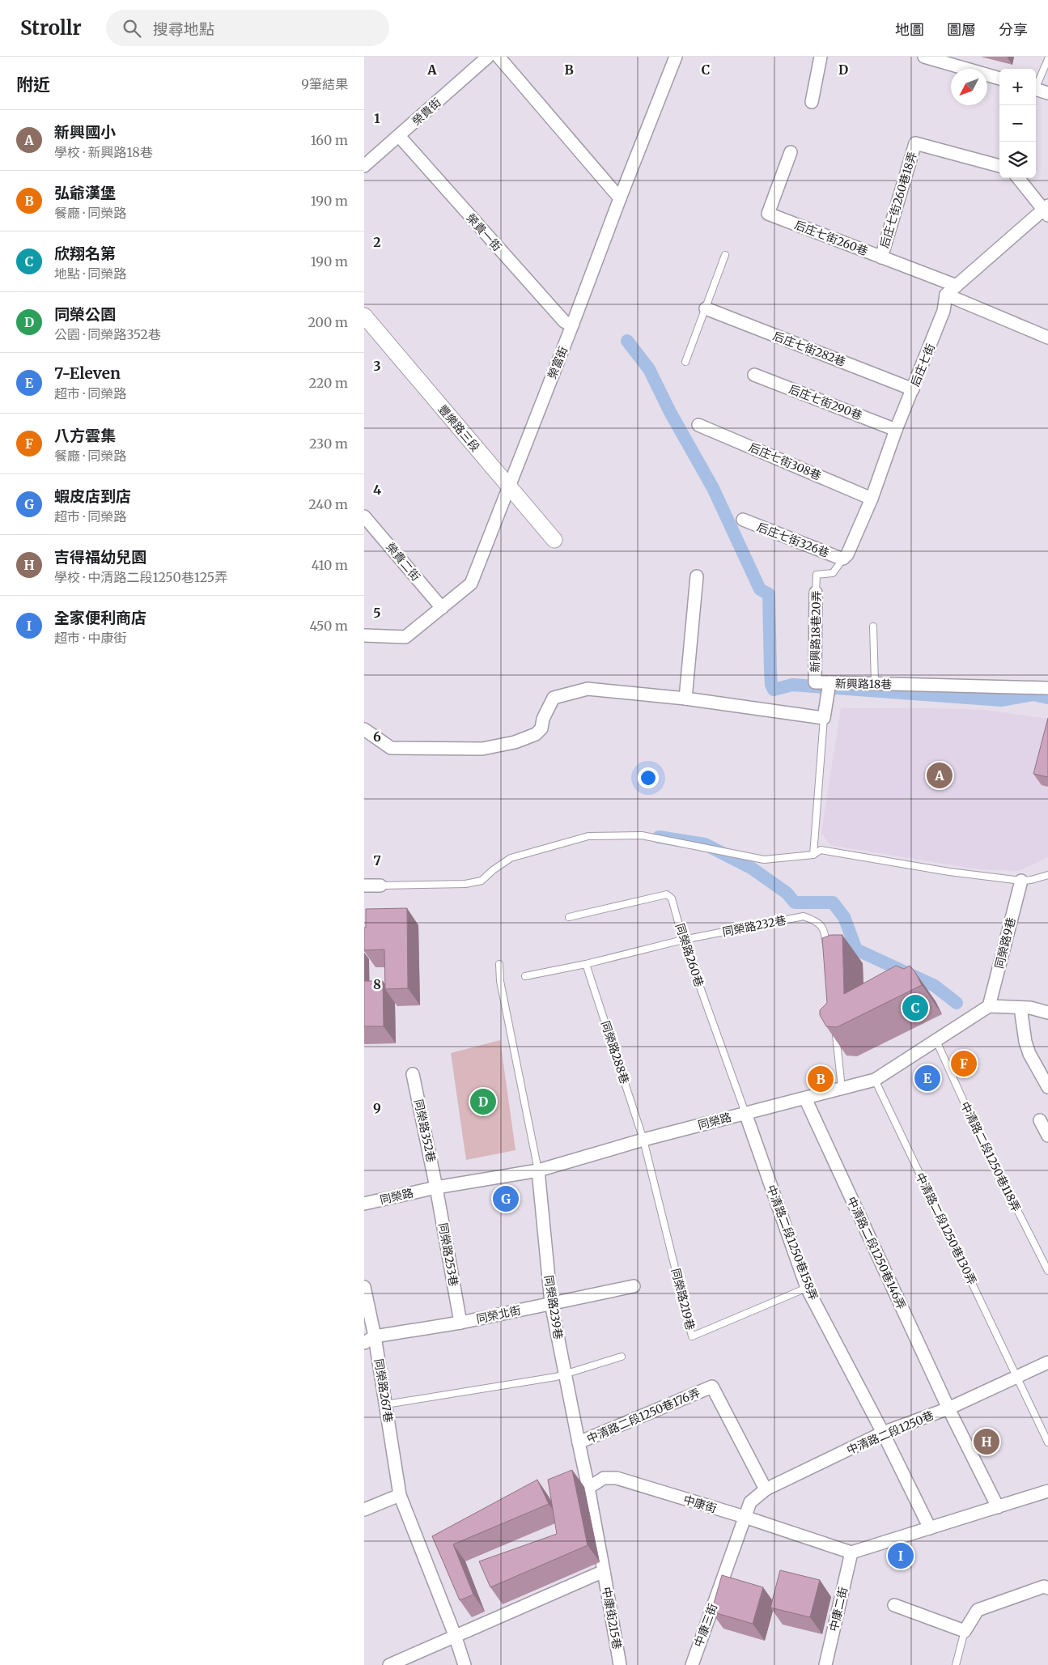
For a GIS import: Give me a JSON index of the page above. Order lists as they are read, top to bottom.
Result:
{
  "streets": {
    "street": [
      "榮貴街",
      "后庄七街260巷18弄",
      "榮貴一街",
      "后庄七街260巷",
      "后庄七街282巷",
      "榮富街",
      "后庄七街",
      "后庄七街290巷",
      "豐樂路三段",
      "后庄七街308巷",
      "后庄七街326巷",
      "榮貴二街",
      "新興路18巷20弄",
      "新興路18巷",
      "同榮路9巷",
      "同榮路",
      "同榮路352巷",
      "中清路二段1250巷158弄",
      "中清路二段1250巷146弄",
      "同榮路253巷",
      "同榮路239巷",
      "同榮北街",
      "同榮路267巷",
      "中清路二段1250巷176弄",
      "中清路二段1250巷",
      "中康街",
      "中康二街",
      "中康街215巷",
      "中康三街"
    ],
    "lane": [
      "同榮路232巷",
      "同榮路260巷",
      "同榮路288巷",
      "中清路二段1250巷118弄",
      "中清路二段1250巷130弄",
      "同榮路219巷"
    ]
  },
  "crossings": [
    ["榮貴街", "榮貴一街"],
    ["后庄七街260巷18弄", "后庄七街260巷"],
    ["榮貴一街", "榮富街"],
    ["后庄七街282巷", "后庄七街"],
    ["榮富街", "豐樂路三段"],
    ["榮富街", "榮貴二街"],
    ["后庄七街", "后庄七街290巷"],
    ["后庄七街", "后庄七街308巷"],
    ["后庄七街", "后庄七街326巷"],
    ["后庄七街", "新興路18巷20弄"],
    ["后庄七街326巷", "新興路18巷20弄"],
    ["新興路18巷20弄", "新興路18巷"],
    ["同榮路232巷", "同榮路260巷"],
    ["同榮路232巷", "同榮路288巷"],
    ["同榮路9巷", "同榮路"],
    ["同榮路260巷", "同榮路"],
    ["同榮路260巷", "中清路二段1250巷158弄"],
    ["同榮路288巷", "同榮路"],
    ["同榮路288巷", "同榮路219巷"],
    ["同榮路", "同榮路352巷"],
    ["同榮路", "中清路二段1250巷118弄"],
    ["同榮路", "中清路二段1250巷130弄"],
    ["同榮路", "中清路二段1250巷158弄"],
    ["同榮路", "中清路二段1250巷146弄"],
    ["同榮路", "同榮路253巷"],
    ["同榮路", "同榮路219巷"],
    ["同榮路", "同榮路239巷"],
    ["同榮路352巷", "同榮路253巷"],
    ["中清路二段1250巷130弄", "中清路二段1250巷"],
    ["中清路二段1250巷158弄", "同榮路219巷"],
    ["中清路二段1250巷158弄", "中清路二段1250巷"],
    ["中清路二段1250巷146弄", "中清路二段1250巷"],
    ["同榮路253巷", "同榮北街"],
    ["同榮路239巷", "同榮北街"],
    ["同榮路239巷", "中清路二段1250巷176弄"],
    ["同榮北街", "同榮路267巷"],
    ["中清路二段1250巷176弄", "中清路二段1250巷"],
    ["中清路二段1250巷176弄", "中康街"],
    ["中清路二段1250巷", "中康街"],
    ["中清路二段1250巷", "中康三街"],
    ["中康街", "中康二街"],
    ["中康街", "中康三街"]
  ],
  "north": "bottom left",
  "page": {
    "header": "Strollr",
    "search": "搜尋地點",
    "nav": ["地圖", "圖層", "分享"],
    "heading": ["附近", "9筆結果"],
    "map_buttons": ["+", "−"],
    "list": [
      {
        "mark": "A",
        "name": "新興國小",
        "note": "學校 · 新興路18巷",
        "value": "160 m"
      },
      {
        "mark": "B",
        "name": "弘爺漢堡",
        "note": "餐廳 · 同榮路",
        "value": "190 m"
      },
      {
        "mark": "C",
        "name": "欣翔名第",
        "note": "地點 · 同榮路",
        "value": "190 m"
      },
      {
        "mark": "D",
        "name": "同榮公園",
        "note": "公園 · 同榮路352巷",
        "value": "200 m"
      },
      {
        "mark": "E",
        "name": "7-Eleven",
        "note": "超市 · 同榮路",
        "value": "220 m"
      },
      {
        "mark": "F",
        "name": "八方雲集",
        "note": "餐廳 · 同榮路",
        "value": "230 m"
      },
      {
        "mark": "G",
        "name": "蝦皮店到店",
        "note": "超市 · 同榮路",
        "value": "240 m"
      },
      {
        "mark": "H",
        "name": "吉得福幼兒園",
        "note": "學校 · 中清路二段1250巷125弄",
        "value": "410 m"
      },
      {
        "mark": "I",
        "name": "全家便利商店",
        "note": "超市 · 中康街",
        "value": "450 m"
      }
    ],
    "pins": [
      "A",
      "C",
      "F",
      "E",
      "B",
      "D",
      "G",
      "H",
      "I"
    ]
  },
  "grid": {
    "columns": [
      "A",
      "B",
      "C",
      "D"
    ],
    "rows": [
      "1",
      "2",
      "3",
      "4",
      "5",
      "6",
      "7",
      "8",
      "9"
    ]
  }
}
